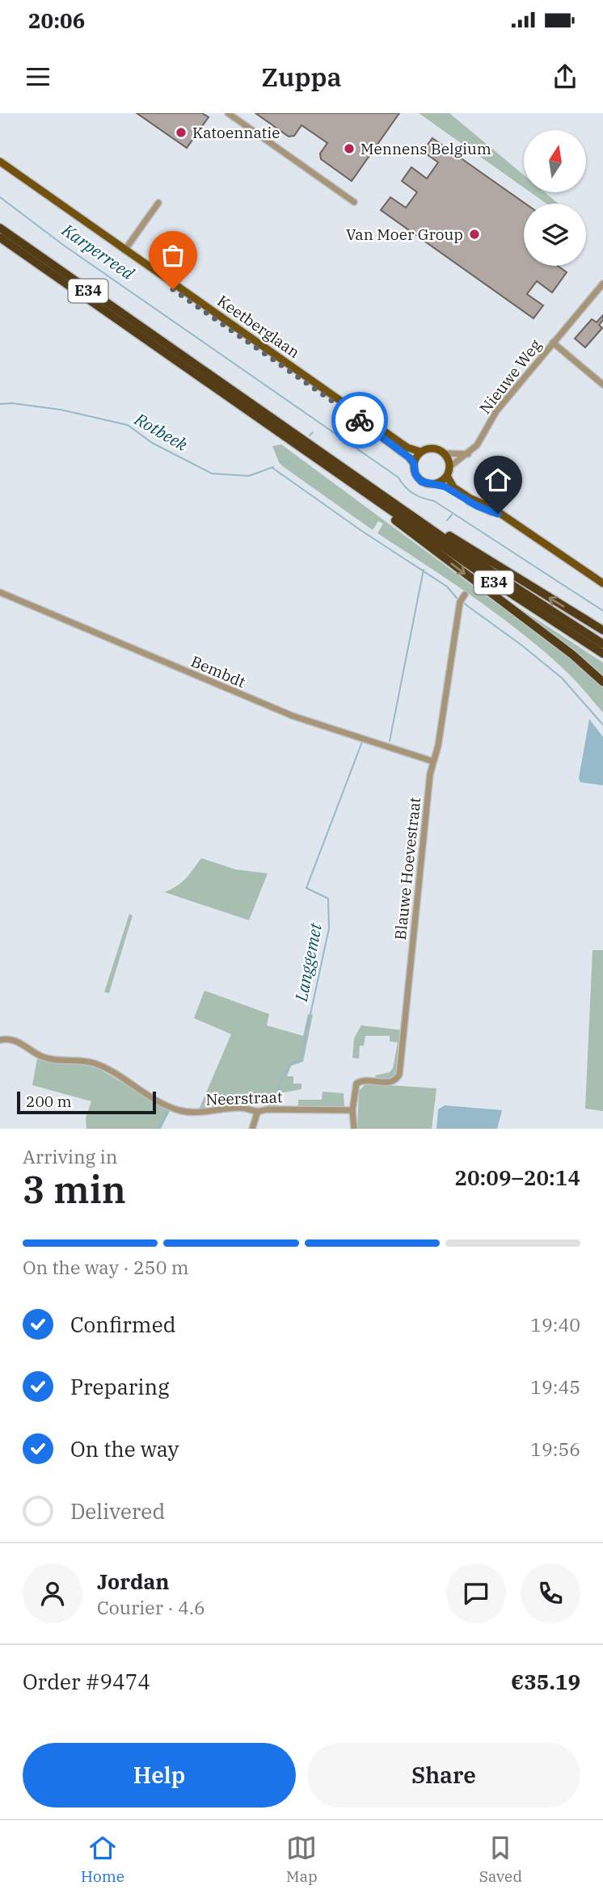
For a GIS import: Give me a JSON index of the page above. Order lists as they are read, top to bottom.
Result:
{
  "streets": {
    "highway": ["E34"],
    "main road": ["Keetberglaan"],
    "street": [
      "Nieuwe Weg",
      "Bembdt",
      "Blauwe Hoevestraat",
      "Neerstraat"
    ]
  },
  "crossings": [
    ["Keetberglaan", "Nieuwe Weg"],
    ["Bembdt", "Blauwe Hoevestraat"],
    ["Blauwe Hoevestraat", "Neerstraat"]
  ],
  "water": ["Karperreed", "Rotbeek", "Langgemet"],
  "places": ["Katoennatie", "Mennens Belgium", "Van Moer Group"],
  "scale_bar": "200 m",
  "north": "top",
  "page": {
    "status": "20:06",
    "header": "Zuppa",
    "scale": "200 m",
    "heading": ["3 min", "Arriving in", "20:09–20:14"],
    "panel": [
      "Jordan",
      "Courier · 4.6",
      "Order #9474",
      "€35.19"
    ],
    "bar": "On the way · 250 m",
    "list": [
      ["Confirmed", "19:40"],
      ["Preparing", "19:45"],
      ["On the way", "19:56"],
      "Delivered"
    ],
    "buttons": ["Help", "Share"],
    "tabs": ["Home", "Map", "Saved"]
  }
}
